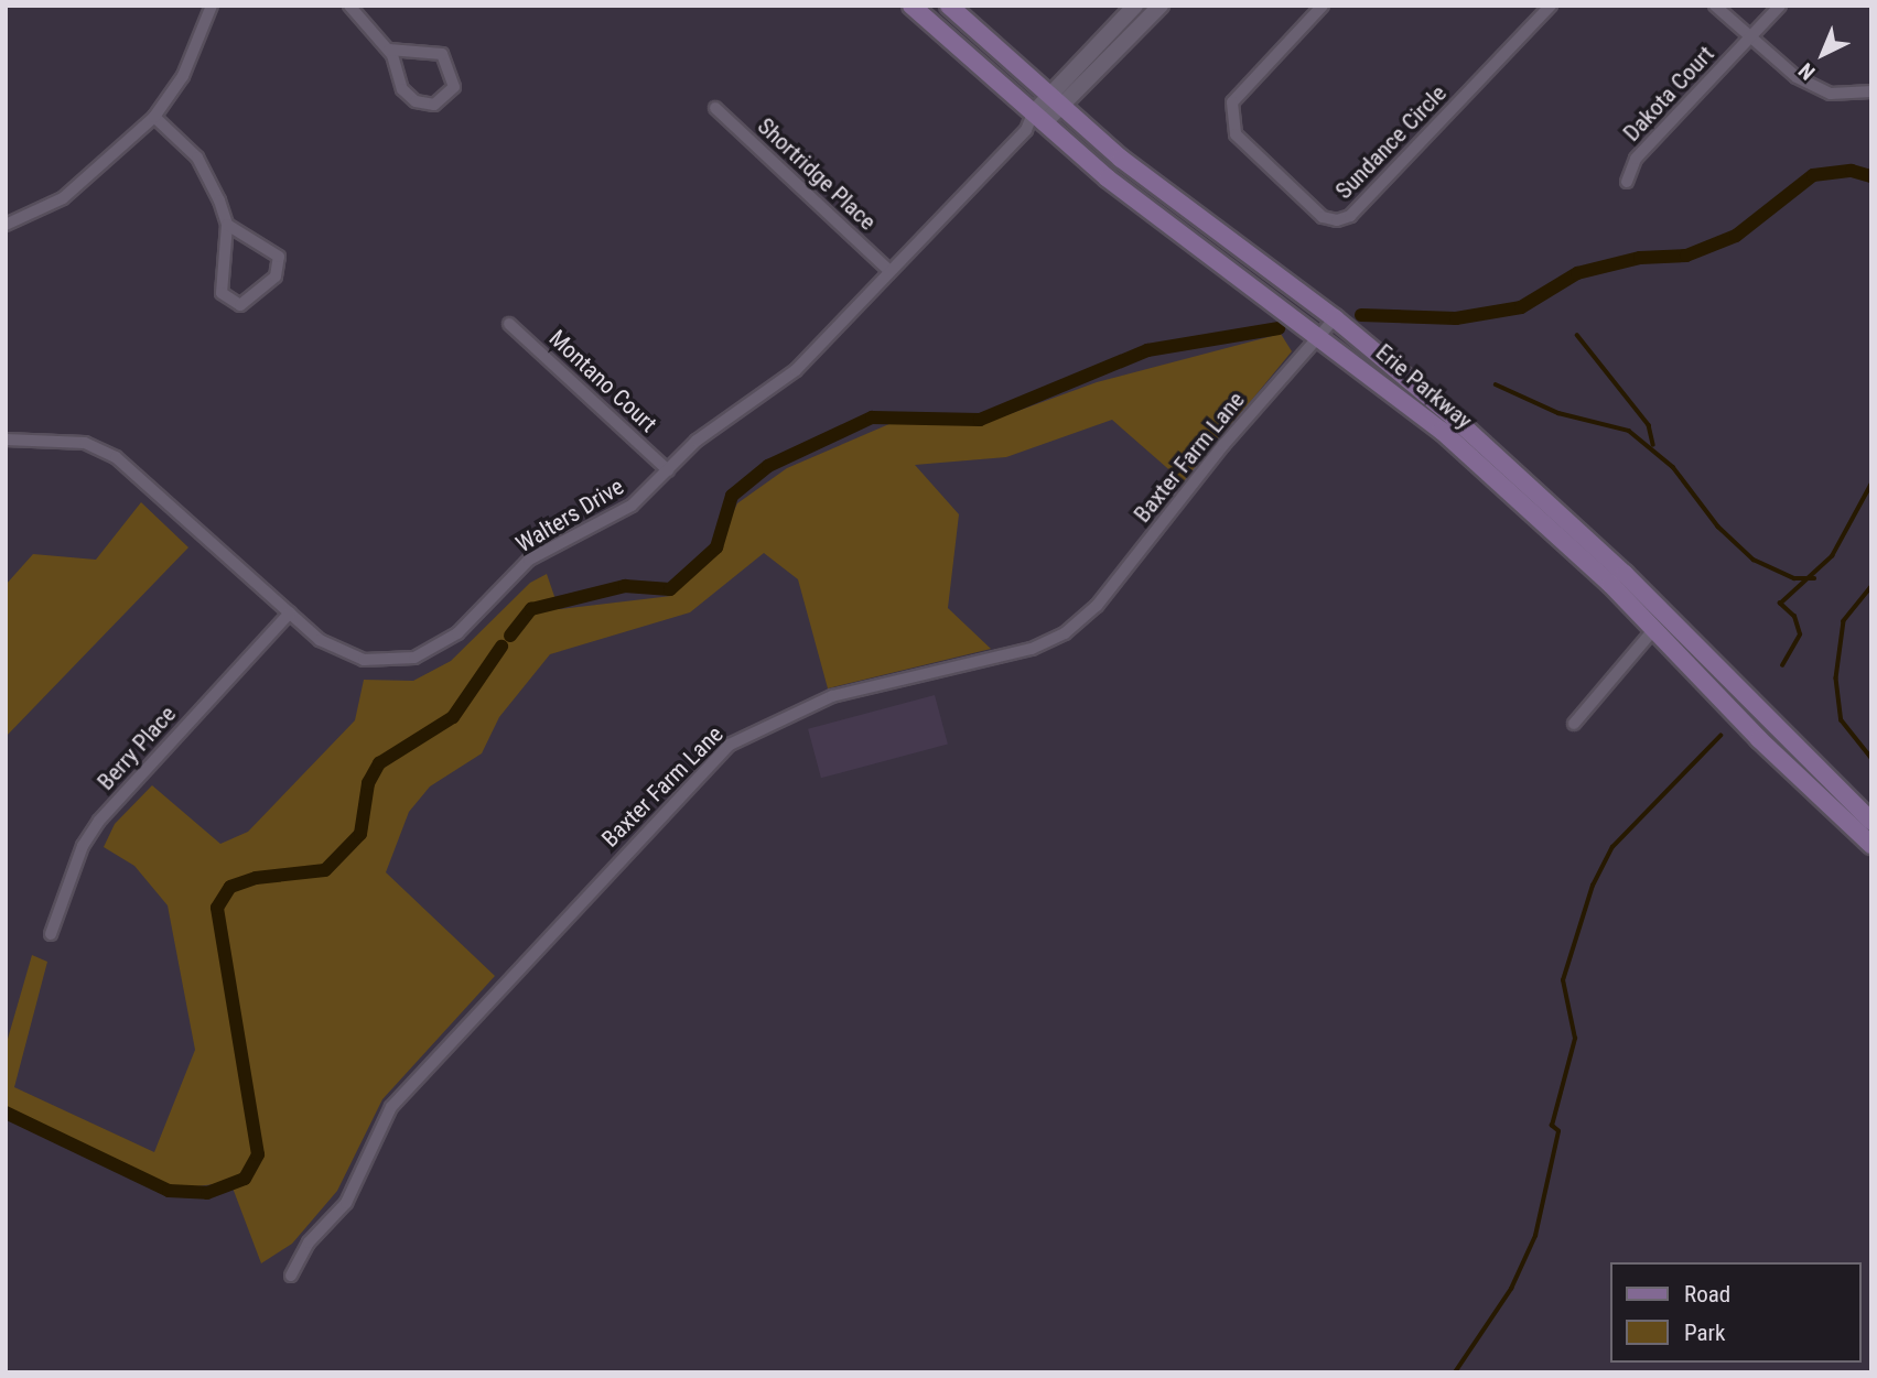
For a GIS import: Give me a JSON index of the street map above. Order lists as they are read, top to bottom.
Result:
{
  "streets": {
    "main road": ["Erie Parkway"],
    "street": [
      "Dakota Court",
      "Sundance Circle",
      "Shortridge Place",
      "Montano Court",
      "Baxter Farm Lane",
      "Walters Drive",
      "Berry Place"
    ]
  },
  "crossings": [
    ["Shortridge Place", "Walters Drive"],
    ["Montano Court", "Walters Drive"],
    ["Erie Parkway", "Baxter Farm Lane"],
    ["Erie Parkway", "Walters Drive"],
    ["Walters Drive", "Berry Place"]
  ],
  "legend": ["Road", "Park"],
  "north": "bottom left"
}
